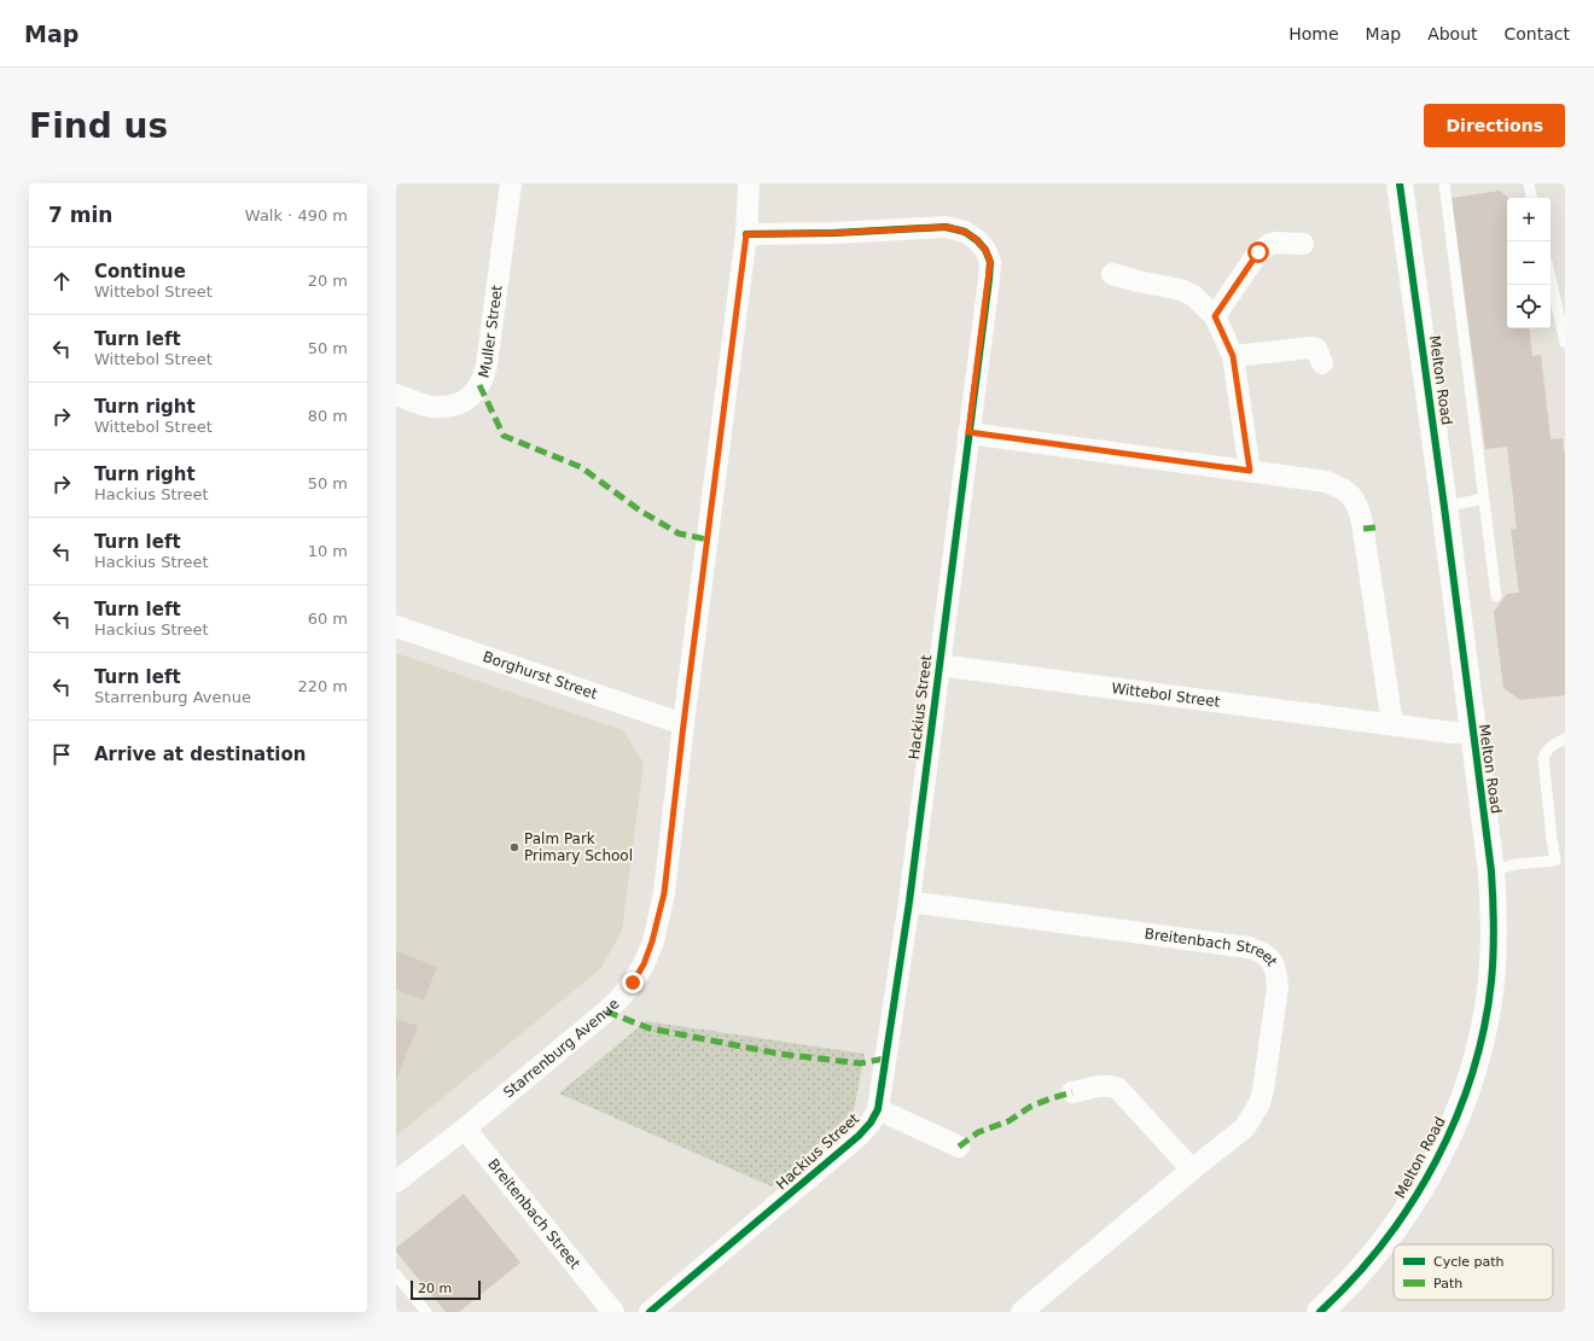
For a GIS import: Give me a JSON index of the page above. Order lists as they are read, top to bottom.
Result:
{
  "streets": {
    "street": [
      "Muller Street",
      "Melton Road",
      "Borghurst Street",
      "Wittebol Street",
      "Hackius Street",
      "Breitenbach Street",
      "Starrenburg Avenue"
    ]
  },
  "crossings": [
    ["Melton Road", "Wittebol Street"],
    ["Borghurst Street", "Starrenburg Avenue"],
    ["Wittebol Street", "Hackius Street"],
    ["Hackius Street", "Breitenbach Street"],
    ["Hackius Street", "Starrenburg Avenue"],
    ["Breitenbach Street", "Starrenburg Avenue"]
  ],
  "places": ["Palm Park Primary School"],
  "legend": ["Cycle path", "Path"],
  "scale_bar": "20 m",
  "page": {
    "header": "Map",
    "nav": [
      "Home",
      "Map",
      "About",
      "Contact"
    ],
    "buttons": "Directions",
    "title": "Find us",
    "heading": ["7 min", "Walk · 490 m"],
    "map_buttons": ["+", "−"],
    "list": [
      ["Continue", "Wittebol Street", "20 m"],
      ["Turn left", "Wittebol Street", "50 m"],
      ["Turn right", "Wittebol Street", "80 m"],
      ["Turn right", "Hackius Street", "50 m"],
      ["Turn left", "Hackius Street", "10 m"],
      ["Turn left", "Hackius Street", "60 m"],
      ["Turn left", "Starrenburg Avenue", "220 m"],
      "Arrive at destination"
    ],
    "scale": "20 m"
  }
}
